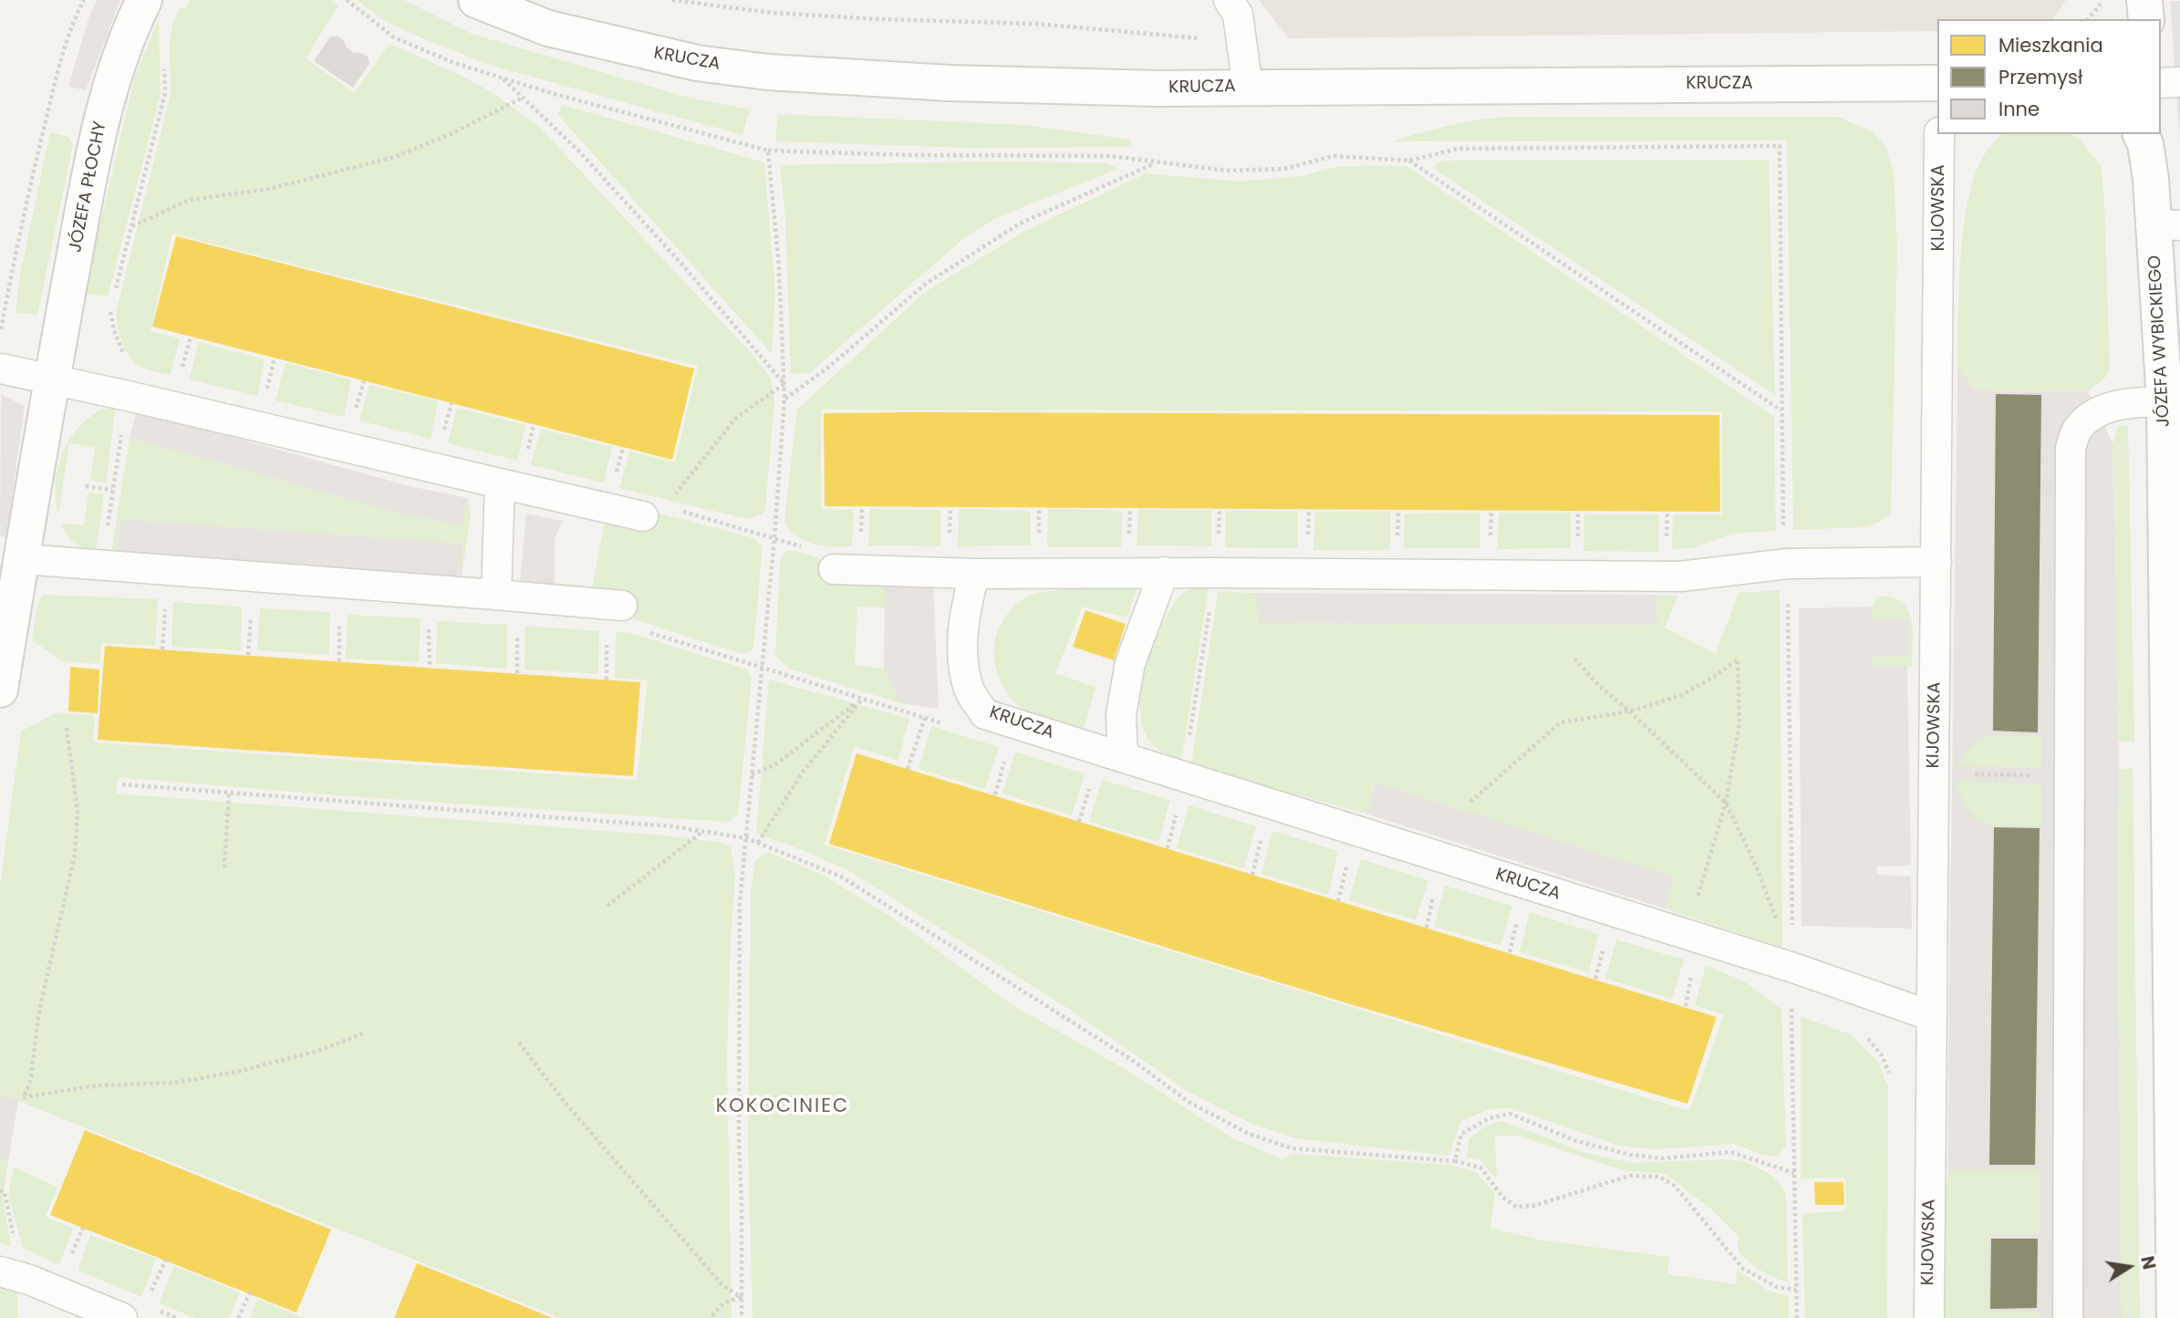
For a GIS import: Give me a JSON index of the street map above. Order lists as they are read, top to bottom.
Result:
{
  "streets": {
    "street": ["KRUCZA", "JÓZEFA PŁOCHY", "JÓZEFA WYBICKIEGO"],
    "lane": ["KIJOWSKA"]
  },
  "crossings": [
    ["KRUCZA", "KIJOWSKA"]
  ],
  "districts": ["KOKOCINIEC"],
  "legend": ["Mieszkania", "Przemysł", "Inne"],
  "north": "right"
}
